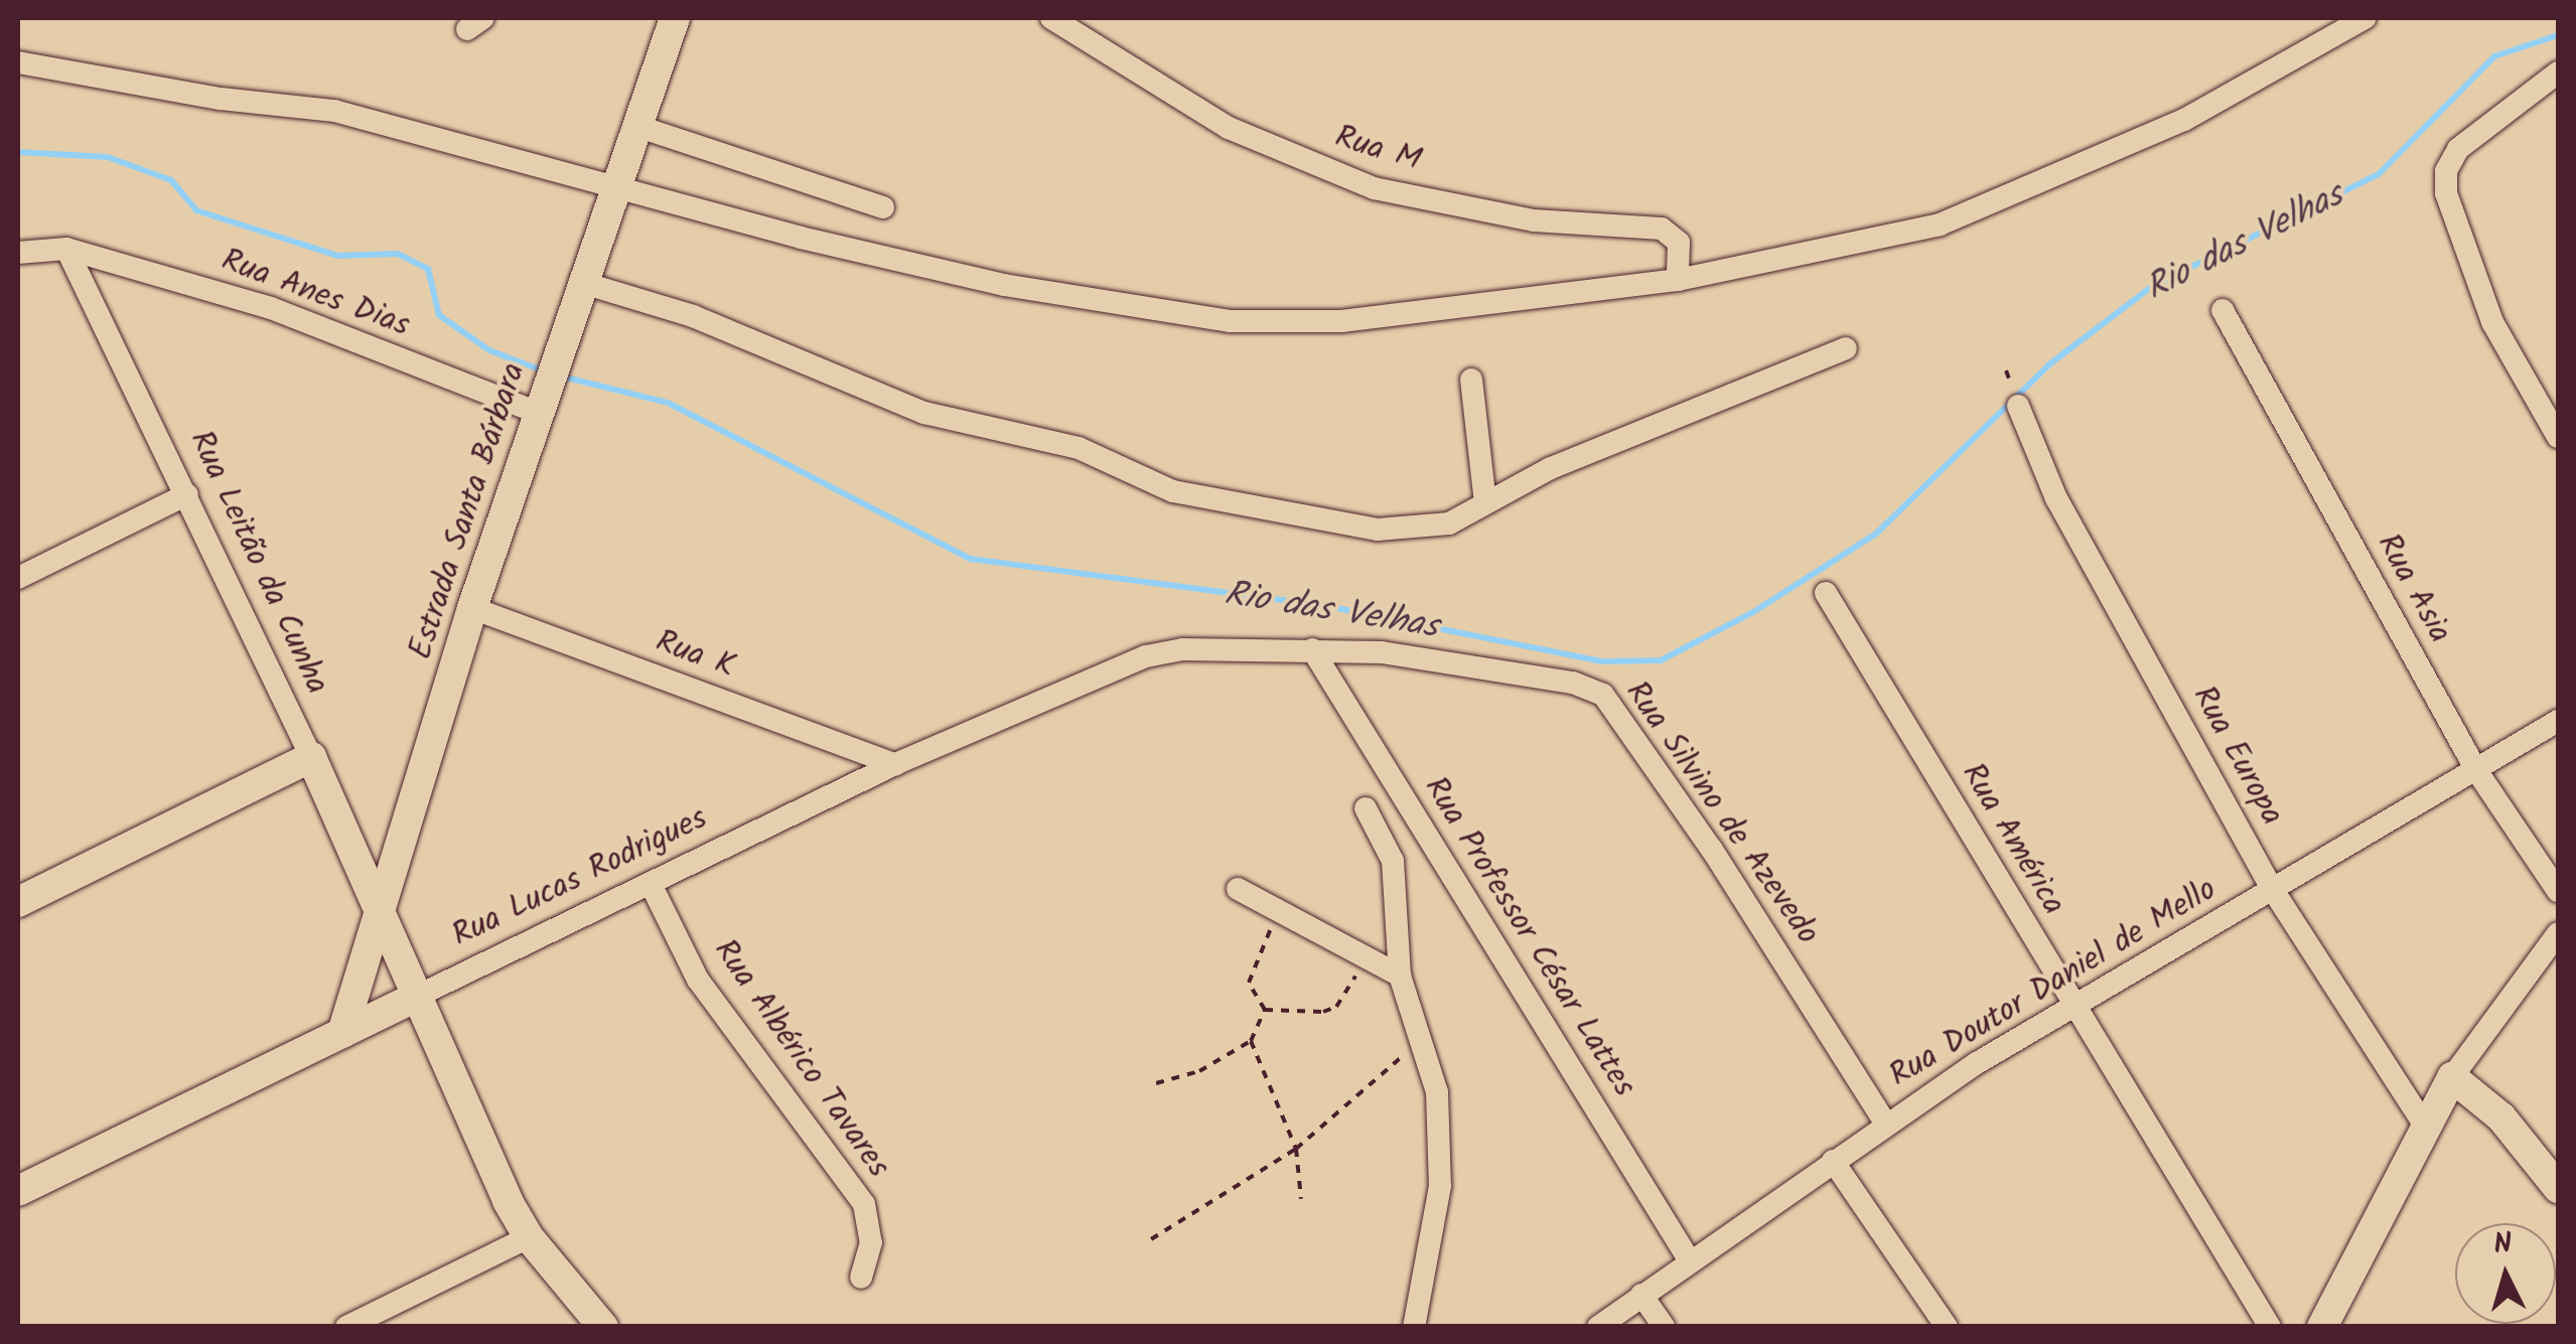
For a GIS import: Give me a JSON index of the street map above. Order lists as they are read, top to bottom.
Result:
{
  "streets": {
    "street": [
      "Rua M",
      "Rua Anes Dias",
      "Estrada Santa Bárbara",
      "Rua Leitão da Cunha",
      "Rua Asia",
      "Rua K",
      "Rua Europa",
      "Rua Silvino de Azevedo",
      "Rua América",
      "Rua Lucas Rodrigues",
      "Rua Professor César Lattes",
      "Rua Doutor Daniel de Mello",
      "Rua Albérico Tavares"
    ]
  },
  "crossings": [
    ["Rua Anes Dias", "Estrada Santa Bárbara"],
    ["Rua Anes Dias", "Rua Leitão da Cunha"],
    ["Estrada Santa Bárbara", "Rua Leitão da Cunha"],
    ["Estrada Santa Bárbara", "Rua K"],
    ["Estrada Santa Bárbara", "Rua Lucas Rodrigues"],
    ["Rua Leitão da Cunha", "Rua Lucas Rodrigues"],
    ["Rua Asia", "Rua Doutor Daniel de Mello"],
    ["Rua K", "Rua Lucas Rodrigues"],
    ["Rua Europa", "Rua Doutor Daniel de Mello"],
    ["Rua Silvino de Azevedo", "Rua Lucas Rodrigues"],
    ["Rua Silvino de Azevedo", "Rua Professor César Lattes"],
    ["Rua Silvino de Azevedo", "Rua Doutor Daniel de Mello"],
    ["Rua América", "Rua Doutor Daniel de Mello"],
    ["Rua Lucas Rodrigues", "Rua Albérico Tavares"],
    ["Rua Professor César Lattes", "Rua Doutor Daniel de Mello"]
  ],
  "water": ["Rio das Velhas"],
  "north": "top"
}
